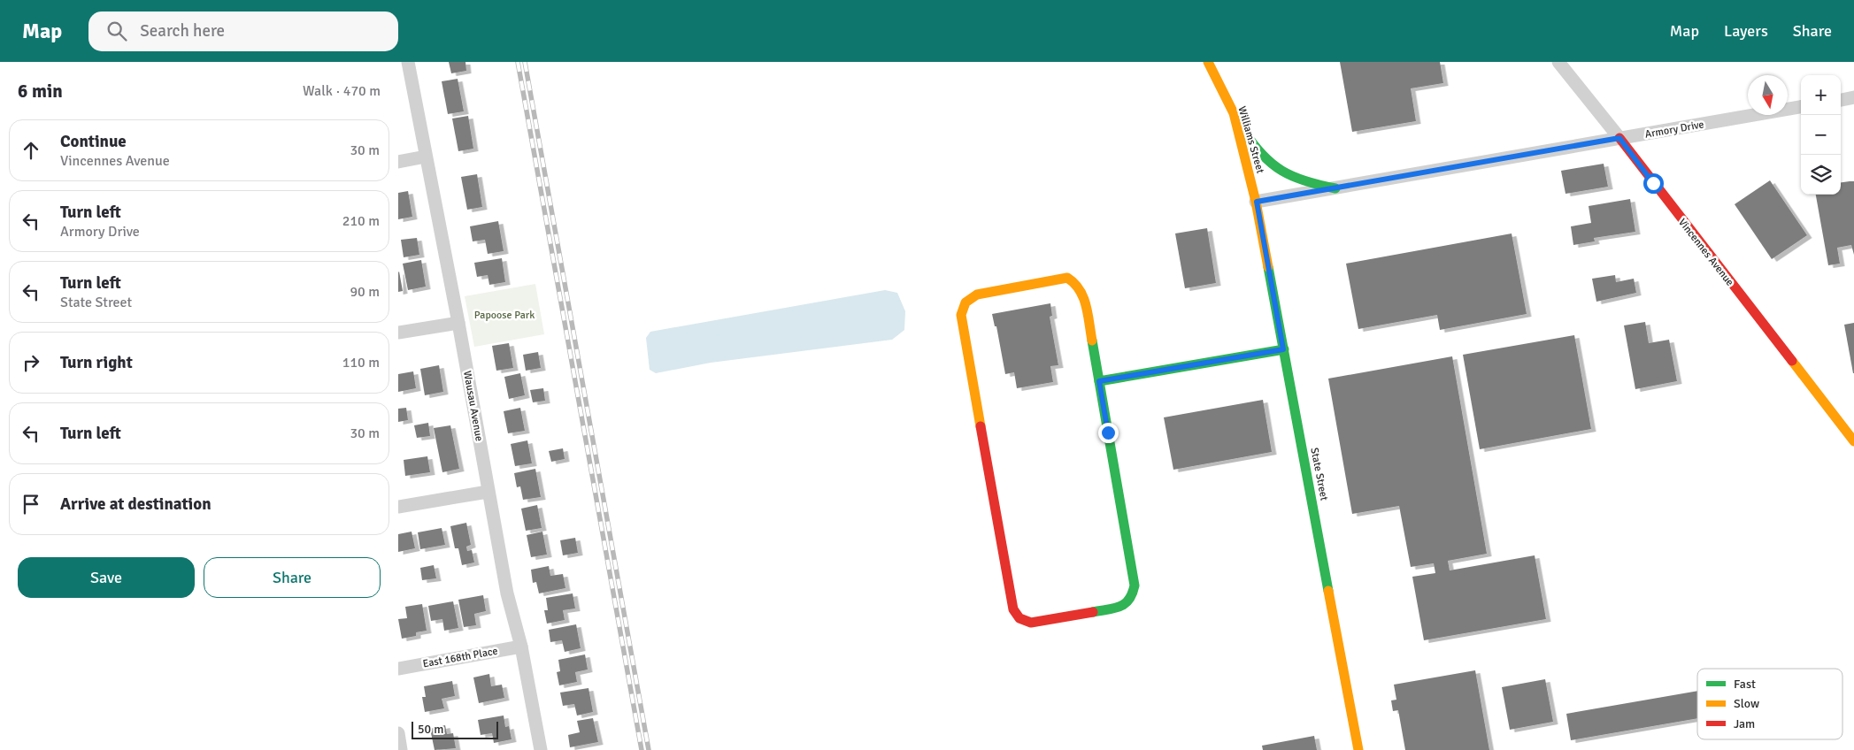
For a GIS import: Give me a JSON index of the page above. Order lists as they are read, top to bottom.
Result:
{
  "streets": {
    "street": [
      "Armory Drive",
      "Williams Street",
      "Vincennes Avenue",
      "Wausau Avenue",
      "State Street",
      "East 168th Place"
    ]
  },
  "crossings": [
    ["Armory Drive", "Williams Street"],
    ["Armory Drive", "Vincennes Avenue"],
    ["Armory Drive", "State Street"],
    ["Williams Street", "State Street"],
    ["Wausau Avenue", "East 168th Place"]
  ],
  "parks": ["Papoose Park"],
  "legend": ["Fast", "Slow", "Jam"],
  "scale_bar": "50 m",
  "north": "bottom",
  "page": {
    "header": "Map",
    "search": "Search here",
    "nav": ["Map", "Layers", "Share"],
    "heading": ["6 min", "Walk · 470 m"],
    "map_buttons": ["+", "−"],
    "list": [
      ["Continue", "Vincennes Avenue", "30 m"],
      ["Turn left", "Armory Drive", "210 m"],
      ["Turn left", "State Street", "90 m"],
      ["Turn right", "110 m"],
      ["Turn left", "30 m"],
      "Arrive at destination"
    ],
    "buttons": ["Save", "Share"],
    "scale": "50 m"
  }
}
